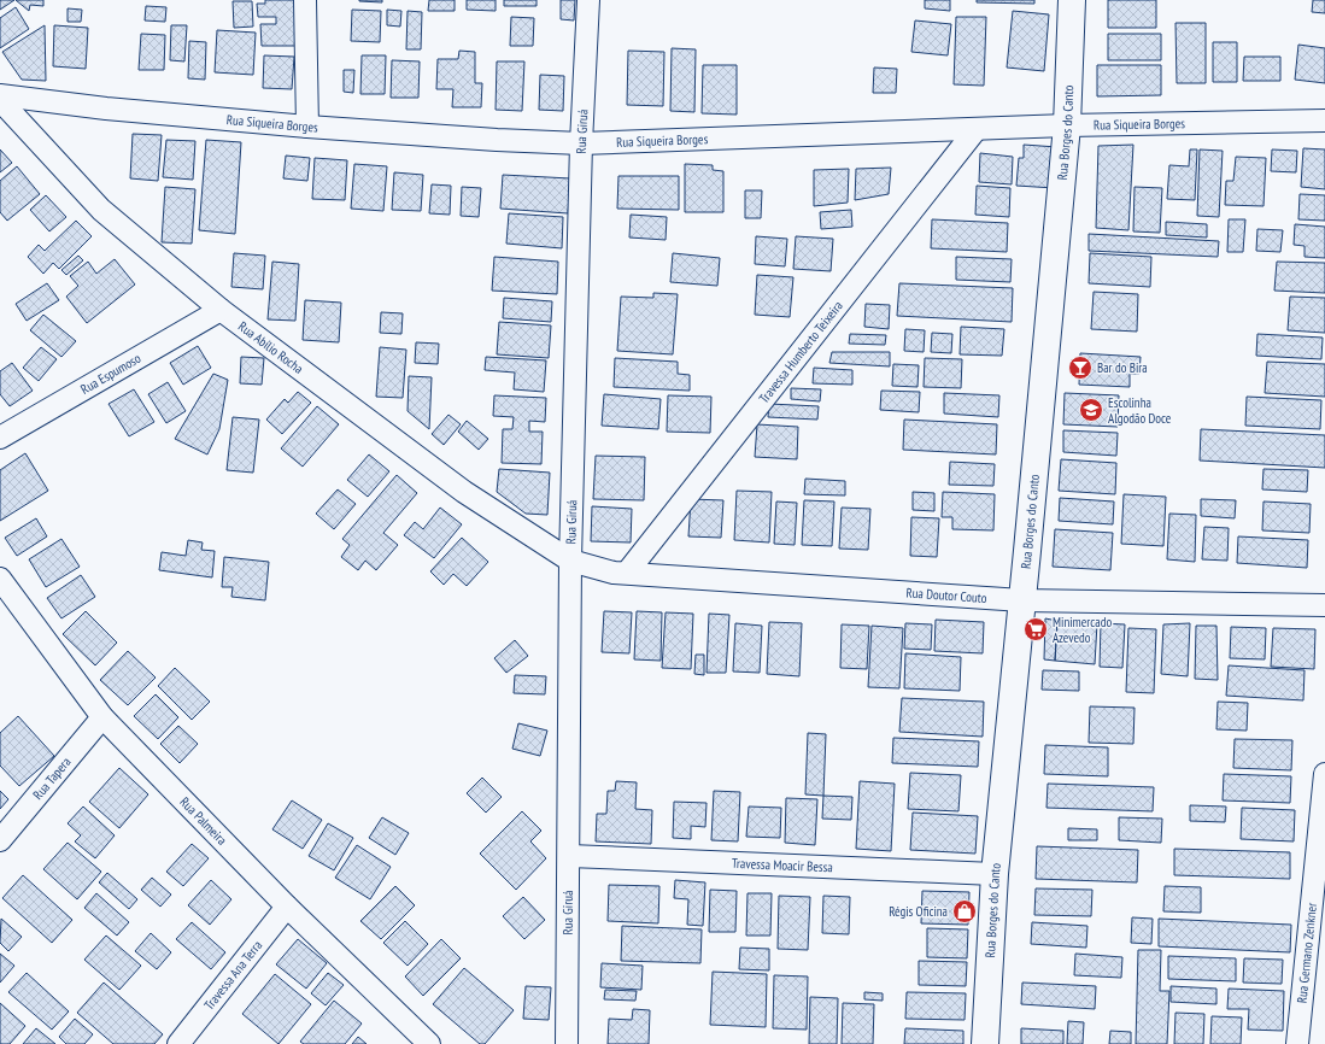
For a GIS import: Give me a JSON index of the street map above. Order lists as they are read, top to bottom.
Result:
{
  "streets": {
    "street": [
      "Rua Siqueira Borges",
      "Rua Giruá",
      "Rua Borges do Canto",
      "Rua Abílio Rocha",
      "Travessa Humberto Teixeira",
      "Rua Espumoso",
      "Rua Doutor Couto",
      "Rua Tapera",
      "Rua Palmeira",
      "Travessa Moacir Bessa",
      "Rua Germano Zenkner",
      "Travessa Ana Terra"
    ]
  },
  "crossings": [
    ["Rua Siqueira Borges", "Rua Giruá"],
    ["Rua Siqueira Borges", "Rua Borges do Canto"],
    ["Rua Siqueira Borges", "Travessa Humberto Teixeira"],
    ["Rua Giruá", "Rua Abílio Rocha"],
    ["Rua Giruá", "Rua Doutor Couto"],
    ["Rua Giruá", "Travessa Moacir Bessa"],
    ["Rua Borges do Canto", "Rua Doutor Couto"],
    ["Rua Borges do Canto", "Travessa Moacir Bessa"],
    ["Rua Abílio Rocha", "Rua Espumoso"],
    ["Rua Abílio Rocha", "Rua Doutor Couto"],
    ["Travessa Humberto Teixeira", "Rua Doutor Couto"],
    ["Rua Tapera", "Rua Palmeira"],
    ["Rua Palmeira", "Travessa Ana Terra"]
  ],
  "places": {
    "bar": ["Bar do Bira"],
    "school or university": ["Escolinha Algodão Doce"],
    "supermarket": ["Minimercado Azevedo"],
    "shop": ["Régis Oficina"]
  }
}
